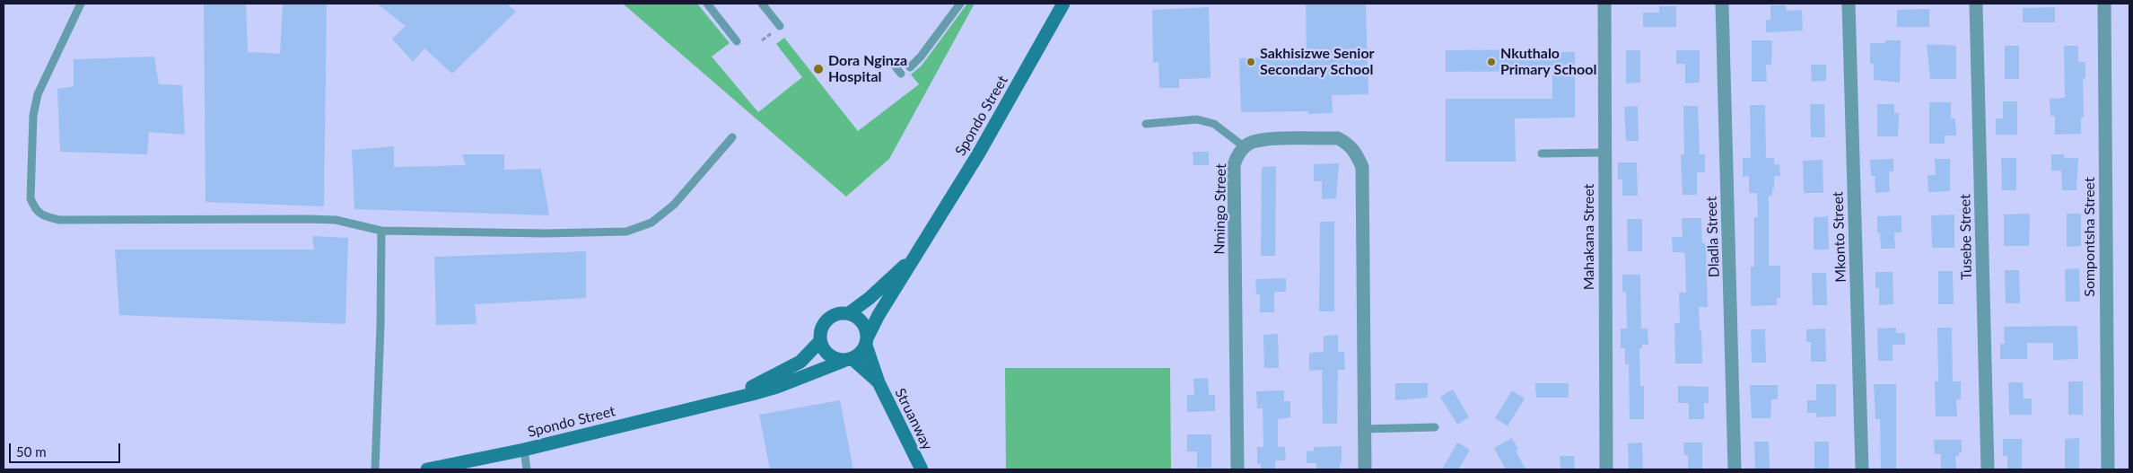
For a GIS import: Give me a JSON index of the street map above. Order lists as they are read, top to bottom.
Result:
{
  "streets": {
    "main road": ["Spondo Street", "Struanway"],
    "street": [
      "Nmingo Street",
      "Mahakana Street",
      "Dladla Street",
      "Mkonto Street",
      "Tusebe Street",
      "Sompontsha Street"
    ]
  },
  "crossings": [
    ["Spondo Street", "Struanway"]
  ],
  "places": ["Sakhisizwe Senior Secondary School", "Nkuthalo Primary School", "Dora Nginza Hospital"],
  "scale_bar": "50 m"
}
